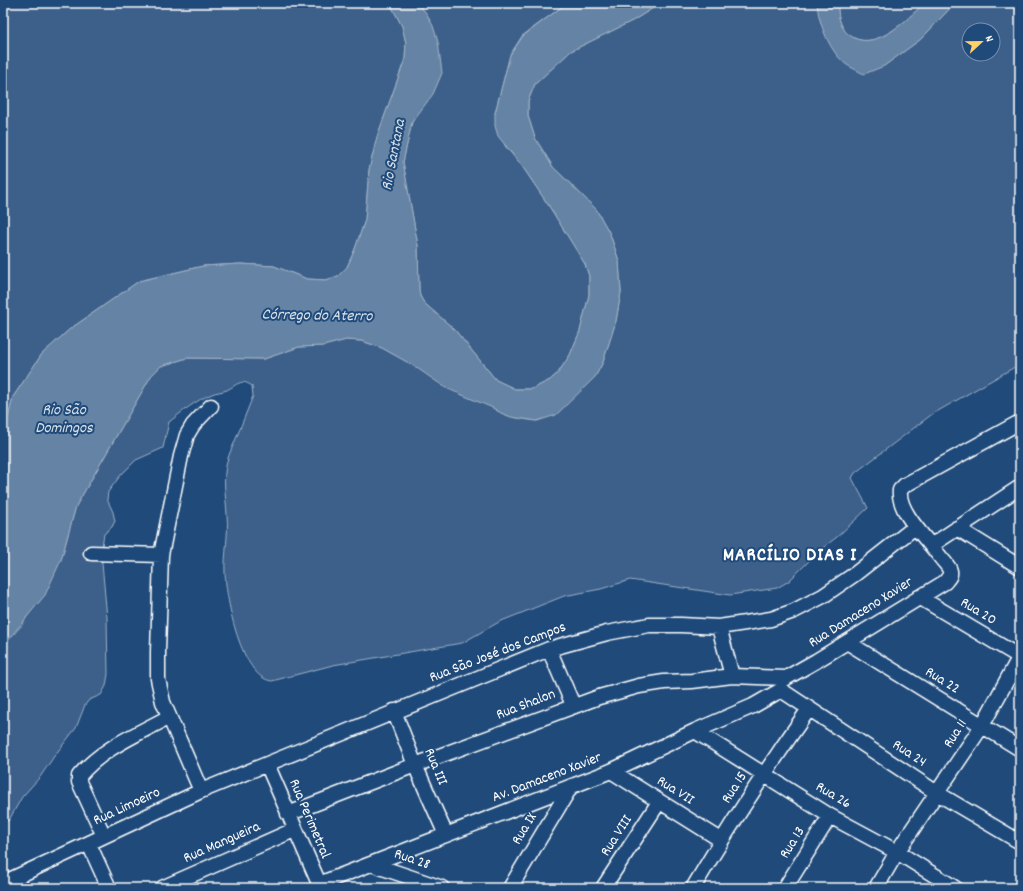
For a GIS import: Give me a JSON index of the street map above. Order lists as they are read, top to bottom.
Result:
{
  "streets": {
    "street": [
      "Rua 20",
      "Rua Damaceno Xavier",
      "Rua São José dos Campos",
      "Rua 22",
      "Rua Shalon",
      "Rua 11",
      "Rua 24",
      "Rua III",
      "Av. Damaceno Xavier",
      "Rua 15",
      "Rua VII",
      "Rua 26",
      "Rua Limoeiro",
      "Rua Perimetral",
      "Rua IX",
      "Rua VIII",
      "Rua Mangueira",
      "Rua 13",
      "Rua 28"
    ]
  },
  "crossings": [
    ["Rua 20", "Rua Damaceno Xavier"],
    ["Rua 20", "Rua 11"],
    ["Rua Damaceno Xavier", "Rua 22"],
    ["Rua Damaceno Xavier", "Rua Shalon"],
    ["Rua Damaceno Xavier", "Rua 24"],
    ["Rua Damaceno Xavier", "Av. Damaceno Xavier"],
    ["Rua São José dos Campos", "Rua III"],
    ["Rua São José dos Campos", "Rua Limoeiro"],
    ["Rua São José dos Campos", "Rua Perimetral"],
    ["Rua 22", "Rua 11"],
    ["Rua Shalon", "Rua 24"],
    ["Rua Shalon", "Rua III"],
    ["Rua Shalon", "Av. Damaceno Xavier"],
    ["Rua Shalon", "Rua Perimetral"],
    ["Rua 11", "Rua 24"],
    ["Rua 11", "Rua 26"],
    ["Rua 24", "Av. Damaceno Xavier"],
    ["Rua 24", "Rua 15"],
    ["Rua III", "Av. Damaceno Xavier"],
    ["Av. Damaceno Xavier", "Rua VII"],
    ["Av. Damaceno Xavier", "Rua 26"],
    ["Av. Damaceno Xavier", "Rua Perimetral"],
    ["Av. Damaceno Xavier", "Rua IX"],
    ["Av. Damaceno Xavier", "Rua 28"],
    ["Rua 15", "Rua VII"],
    ["Rua 15", "Rua 26"],
    ["Rua VII", "Rua VIII"],
    ["Rua 26", "Rua 13"],
    ["Rua Limoeiro", "Rua Perimetral"],
    ["Rua Perimetral", "Rua Mangueira"]
  ],
  "districts": ["MARCÍLIO DIAS I"],
  "water": ["Rio Santana", "Córrego do Aterro", "Rio São Domingos"],
  "north": "right"
}
